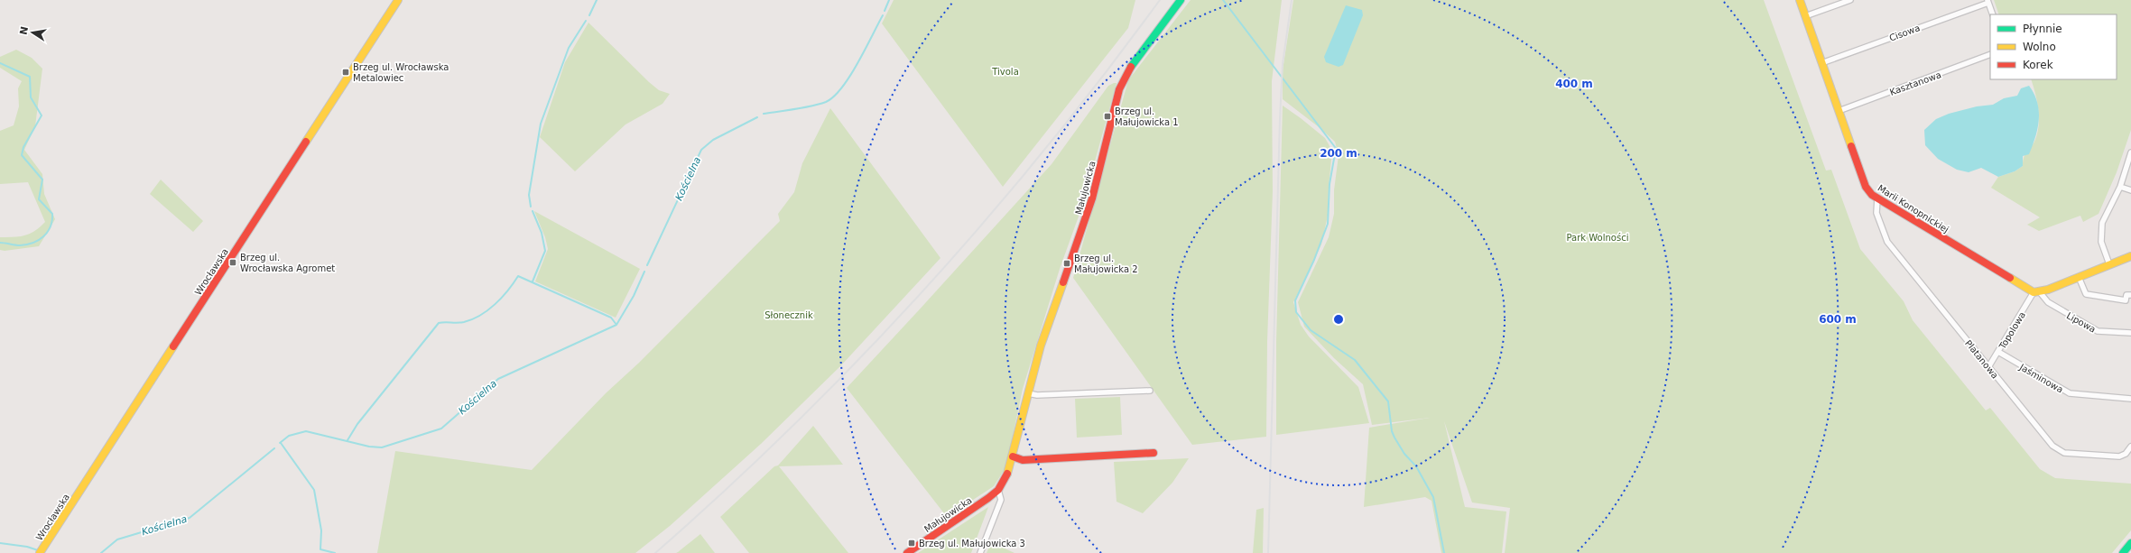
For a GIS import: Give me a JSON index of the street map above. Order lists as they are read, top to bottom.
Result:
{
  "streets": {
    "street": [
      "Cisowa",
      "Kasztanowa",
      "Małujowicka",
      "Marii Konopnickiej",
      "Wrocławska",
      "Lipowa",
      "Topolowa",
      "Platanowa",
      "Jaśminowa"
    ]
  },
  "crossings": [
    ["Cisowa", "Marii Konopnickiej"],
    ["Kasztanowa", "Marii Konopnickiej"],
    ["Marii Konopnickiej", "Lipowa"],
    ["Marii Konopnickiej", "Topolowa"],
    ["Marii Konopnickiej", "Platanowa"],
    ["Lipowa", "Topolowa"],
    ["Topolowa", "Platanowa"],
    ["Topolowa", "Jaśminowa"]
  ],
  "water": ["Kościelna"],
  "parks": ["Tivola", "Park Wolności", "Słonecznik"],
  "places": {
    "transit": [
      "Brzeg ul. Wrocławska Metalowiec",
      "Brzeg ul. Małujowicka 1",
      "Brzeg ul. Wrocławska Agromet",
      "Brzeg ul. Małujowicka 2",
      "Brzeg ul. Małujowicka 3"
    ]
  },
  "legend": ["Płynnie", "Wolno", "Korek"],
  "north": "left",
  "rings": ["400 m", "200 m", "600 m"]
}
